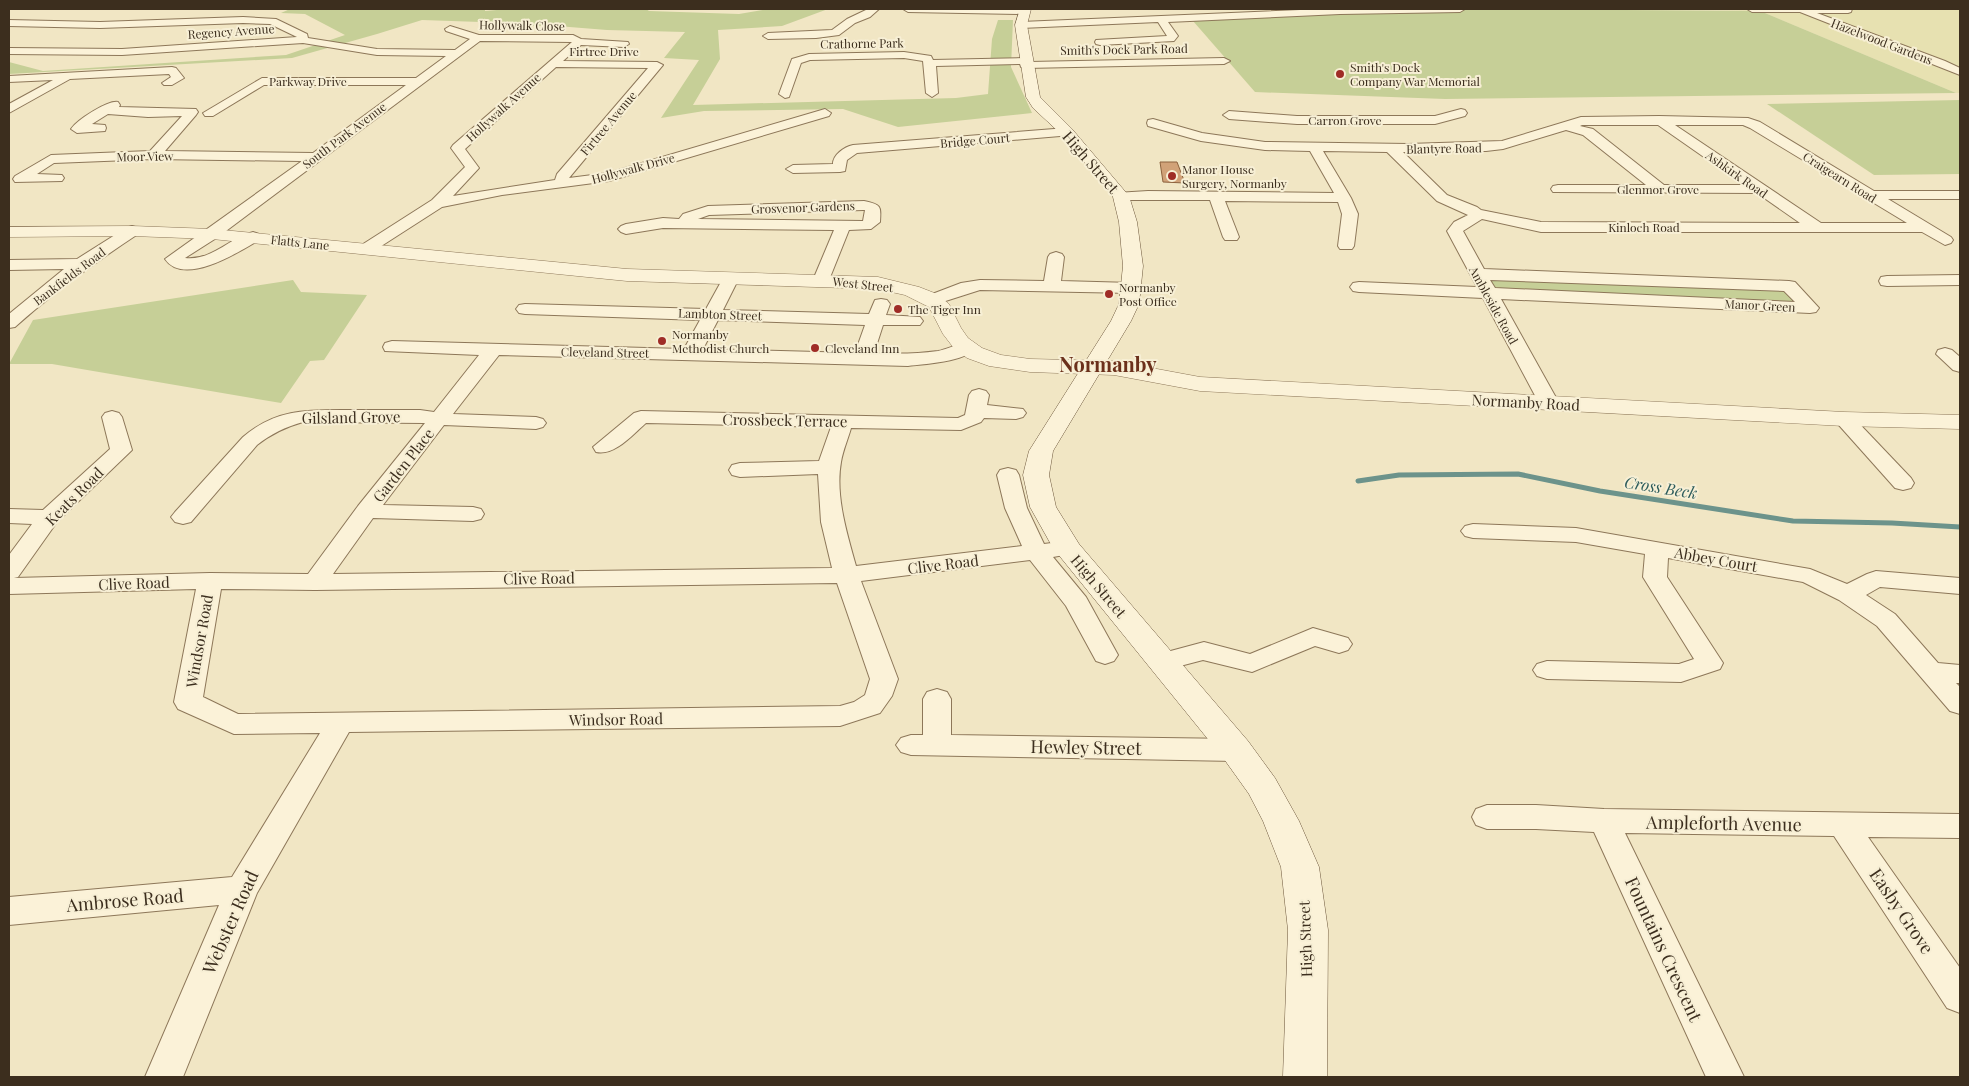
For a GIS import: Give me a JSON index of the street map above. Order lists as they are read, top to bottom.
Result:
{
  "streets": {
    "main road": [
      "High Street",
      "Flatts Lane",
      "West Street",
      "Normanby Road"
    ],
    "street": [
      "Hollywalk Close",
      "Regency Avenue",
      "Hazelwood Gardens",
      "Crathorne Park",
      "Smith's Dock Park Road",
      "Firtree Drive",
      "Parkway Drive",
      "Hollywalk Avenue",
      "Carron Grove",
      "Firtree Avenue",
      "South Park Avenue",
      "Bridge Court",
      "Blantyre Road",
      "Moor View",
      "Hollywalk Drive",
      "Ashkirk Road",
      "Craigearn Road",
      "Glenmor Grove",
      "Grosvenor Gardens",
      "Kinloch Road",
      "Bankfields Road",
      "Ambleside Road",
      "Manor Green",
      "Lambton Street",
      "Cleveland Street",
      "Gilsland Grove",
      "Crossbeck Terrace",
      "Garden Place",
      "Keats Road",
      "Abbey Court",
      "Clive Road",
      "Windsor Road",
      "Hewley Street",
      "Ampleforth Avenue",
      "Ambrose Road",
      "Easby Grove",
      "Webster Road",
      "Fountains Crescent"
    ]
  },
  "crossings": [
    ["Hollywalk Close", "Hollywalk Avenue"],
    ["Hollywalk Close", "South Park Avenue"],
    ["Regency Avenue", "South Park Avenue"],
    ["Crathorne Park", "Smith's Dock Park Road"],
    ["Smith's Dock Park Road", "High Street"],
    ["Firtree Drive", "Hollywalk Avenue"],
    ["Firtree Drive", "Firtree Avenue"],
    ["Parkway Drive", "South Park Avenue"],
    ["Hollywalk Avenue", "Hollywalk Drive"],
    ["Hollywalk Avenue", "Flatts Lane"],
    ["Firtree Avenue", "Hollywalk Drive"],
    ["South Park Avenue", "Moor View"],
    ["South Park Avenue", "Flatts Lane"],
    ["Bridge Court", "High Street"],
    ["Blantyre Road", "Ashkirk Road"],
    ["Blantyre Road", "Craigearn Road"],
    ["Blantyre Road", "Kinloch Road"],
    ["High Street", "Normanby Road"],
    ["High Street", "Clive Road"],
    ["High Street", "Hewley Street"],
    ["Ashkirk Road", "Glenmor Grove"],
    ["Ashkirk Road", "Kinloch Road"],
    ["Craigearn Road", "Kinloch Road"],
    ["Kinloch Road", "Ambleside Road"],
    ["Flatts Lane", "Bankfields Road"],
    ["Flatts Lane", "West Street"],
    ["Ambleside Road", "Manor Green"],
    ["Ambleside Road", "Normanby Road"],
    ["Cleveland Street", "Garden Place"],
    ["Gilsland Grove", "Garden Place"],
    ["Crossbeck Terrace", "Windsor Road"],
    ["Garden Place", "Clive Road"],
    ["Clive Road", "Windsor Road"],
    ["Windsor Road", "Webster Road"],
    ["Ampleforth Avenue", "Easby Grove"],
    ["Ampleforth Avenue", "Fountains Crescent"],
    ["Ambrose Road", "Webster Road"]
  ],
  "districts": ["Normanby"],
  "water": ["Cross Beck"],
  "places": [
    "Smith's Dock Company War Memorial",
    "Manor House Surgery, Normanby",
    "Normanby Post Office",
    "The Tiger Inn",
    "Normanby Methodist Church",
    "Cleveland Inn"
  ]
}
